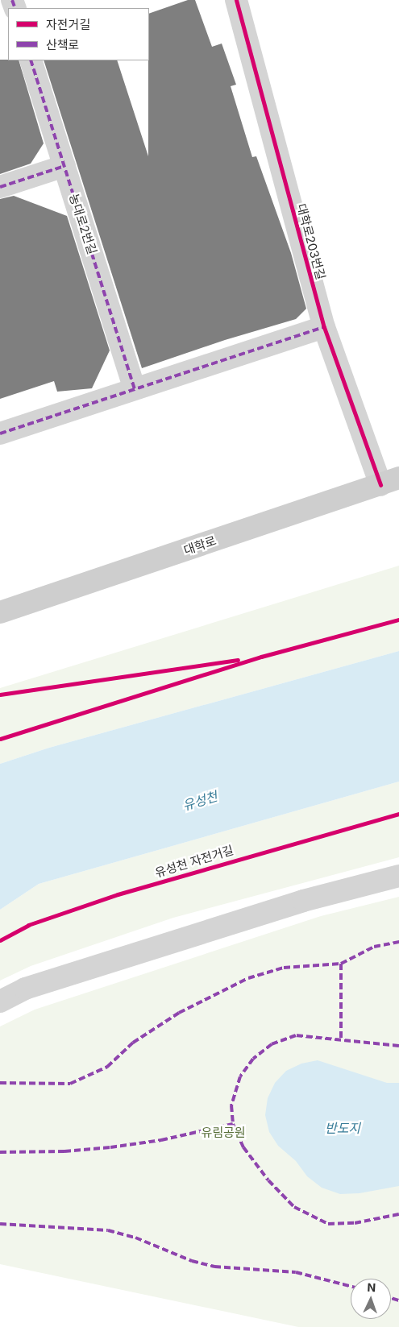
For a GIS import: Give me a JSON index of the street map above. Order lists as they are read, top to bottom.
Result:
{
  "streets": {
    "main road": ["대학로"],
    "street": ["농대로2번길", "대학로203번길"],
    "cycle path": ["유성천 자전거길"]
  },
  "crossings": [
    ["대학로203번길", "대학로"]
  ],
  "water": ["유성천", "반도지"],
  "parks": ["유림공원"],
  "legend": ["자전거길", "산책로"],
  "north": "top"
}
